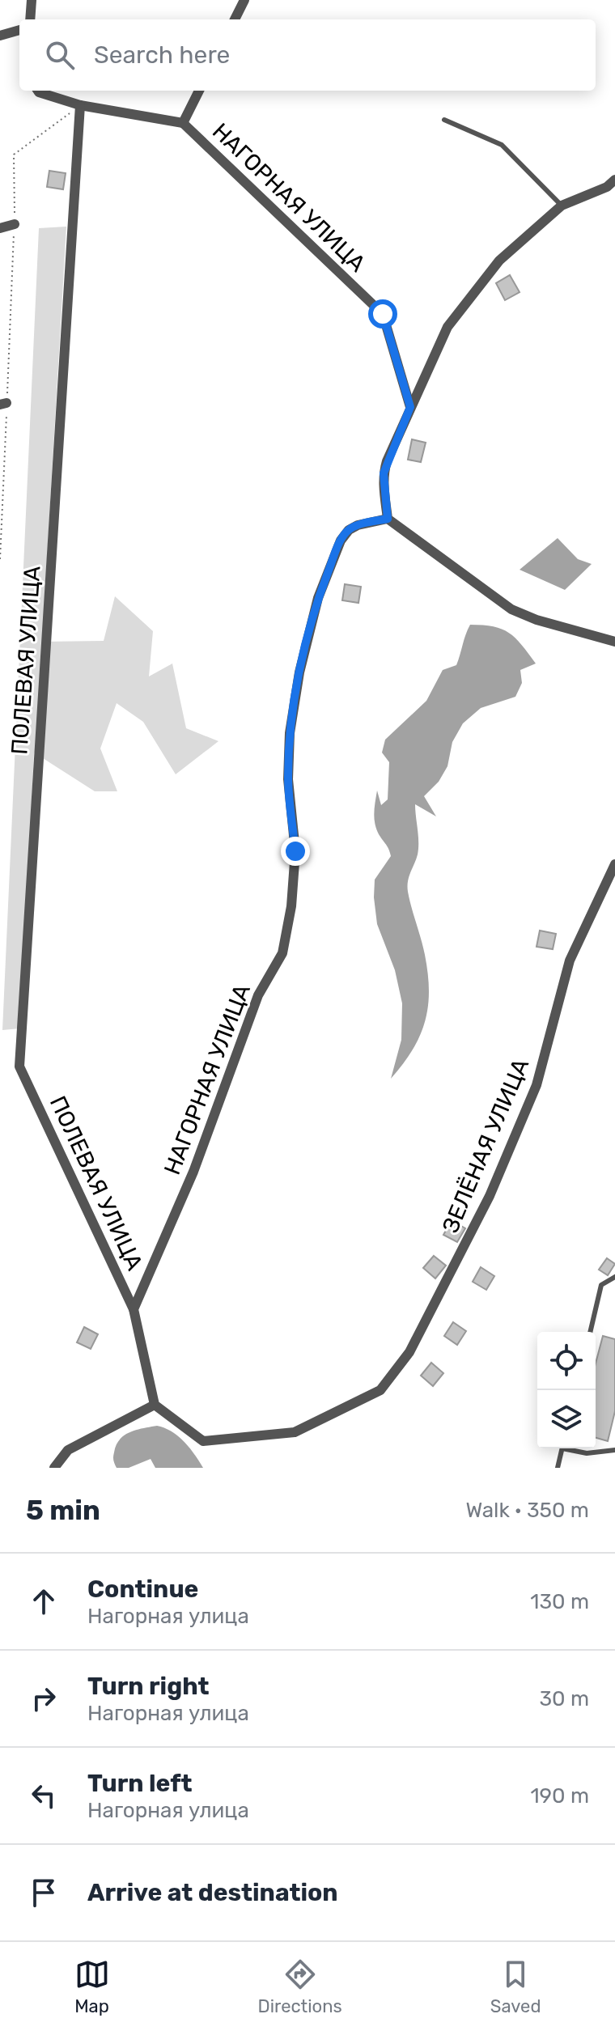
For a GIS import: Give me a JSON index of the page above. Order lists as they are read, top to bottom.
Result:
{
  "streets": {
    "street": ["НАГОРНАЯ УЛИЦА", "ПОЛЕВАЯ УЛИЦА", "ЗЕЛЁНАЯ УЛИЦА"]
  },
  "crossings": [
    ["НАГОРНАЯ УЛИЦА", "ПОЛЕВАЯ УЛИЦА"]
  ],
  "page": {
    "search": "Search here",
    "heading": ["5 min", "Walk · 350 m"],
    "list": [
      ["Continue", "Нагорная улица", "130 m"],
      ["Turn right", "Нагорная улица", "30 m"],
      ["Turn left", "Нагорная улица", "190 m"],
      "Arrive at destination"
    ],
    "nav": ["Map", "Directions", "Saved"]
  }
}
